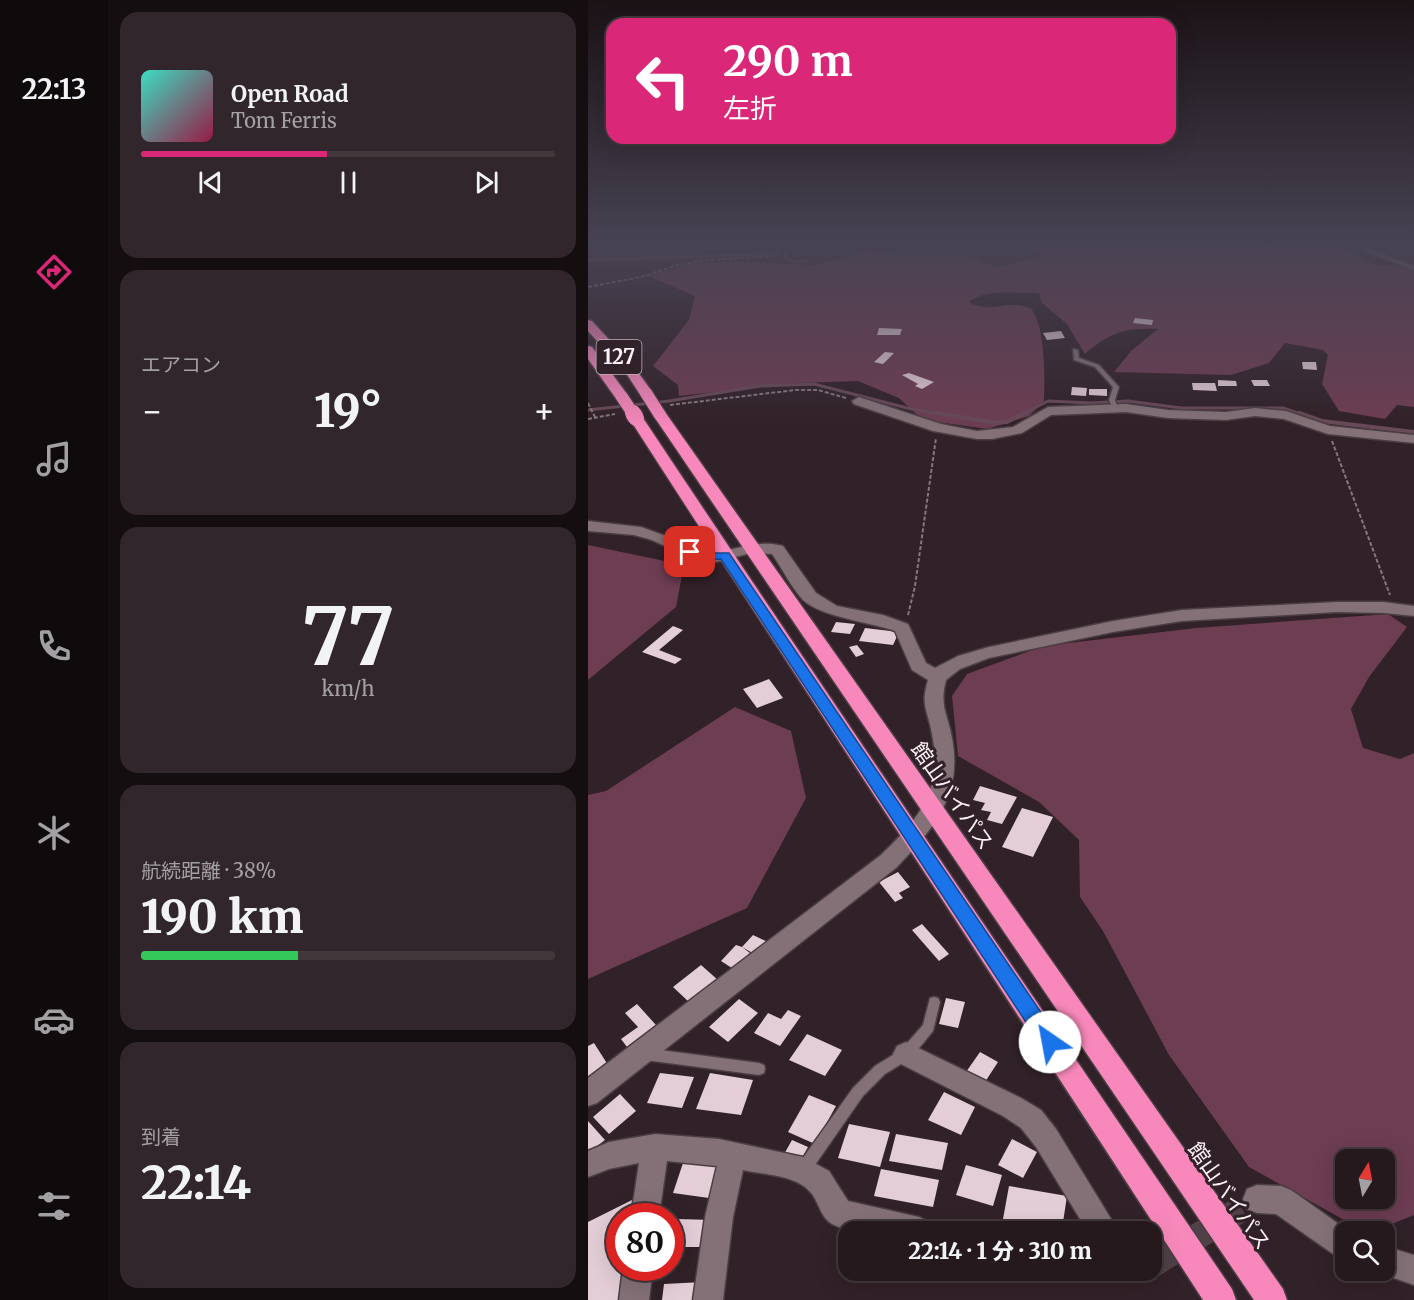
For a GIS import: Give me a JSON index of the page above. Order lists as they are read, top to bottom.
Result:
{
  "streets": {
    "highway": ["127", "館山バイパス"]
  },
  "north": "top",
  "page": {
    "tabs": "22:13",
    "turn": ["290 m", "左折"],
    "song": ["Open Road", "Tom Ferris"],
    "tile": [
      "エアコン",
      ["77", "km/h"],
      ["航続距離 · 38%", "190 km"],
      ["到着", "22:14"]
    ],
    "heat": ["−", "19°", "+"],
    "limit": "80",
    "trip": "22:14 · 1 分 · 310 m"
  }
}
